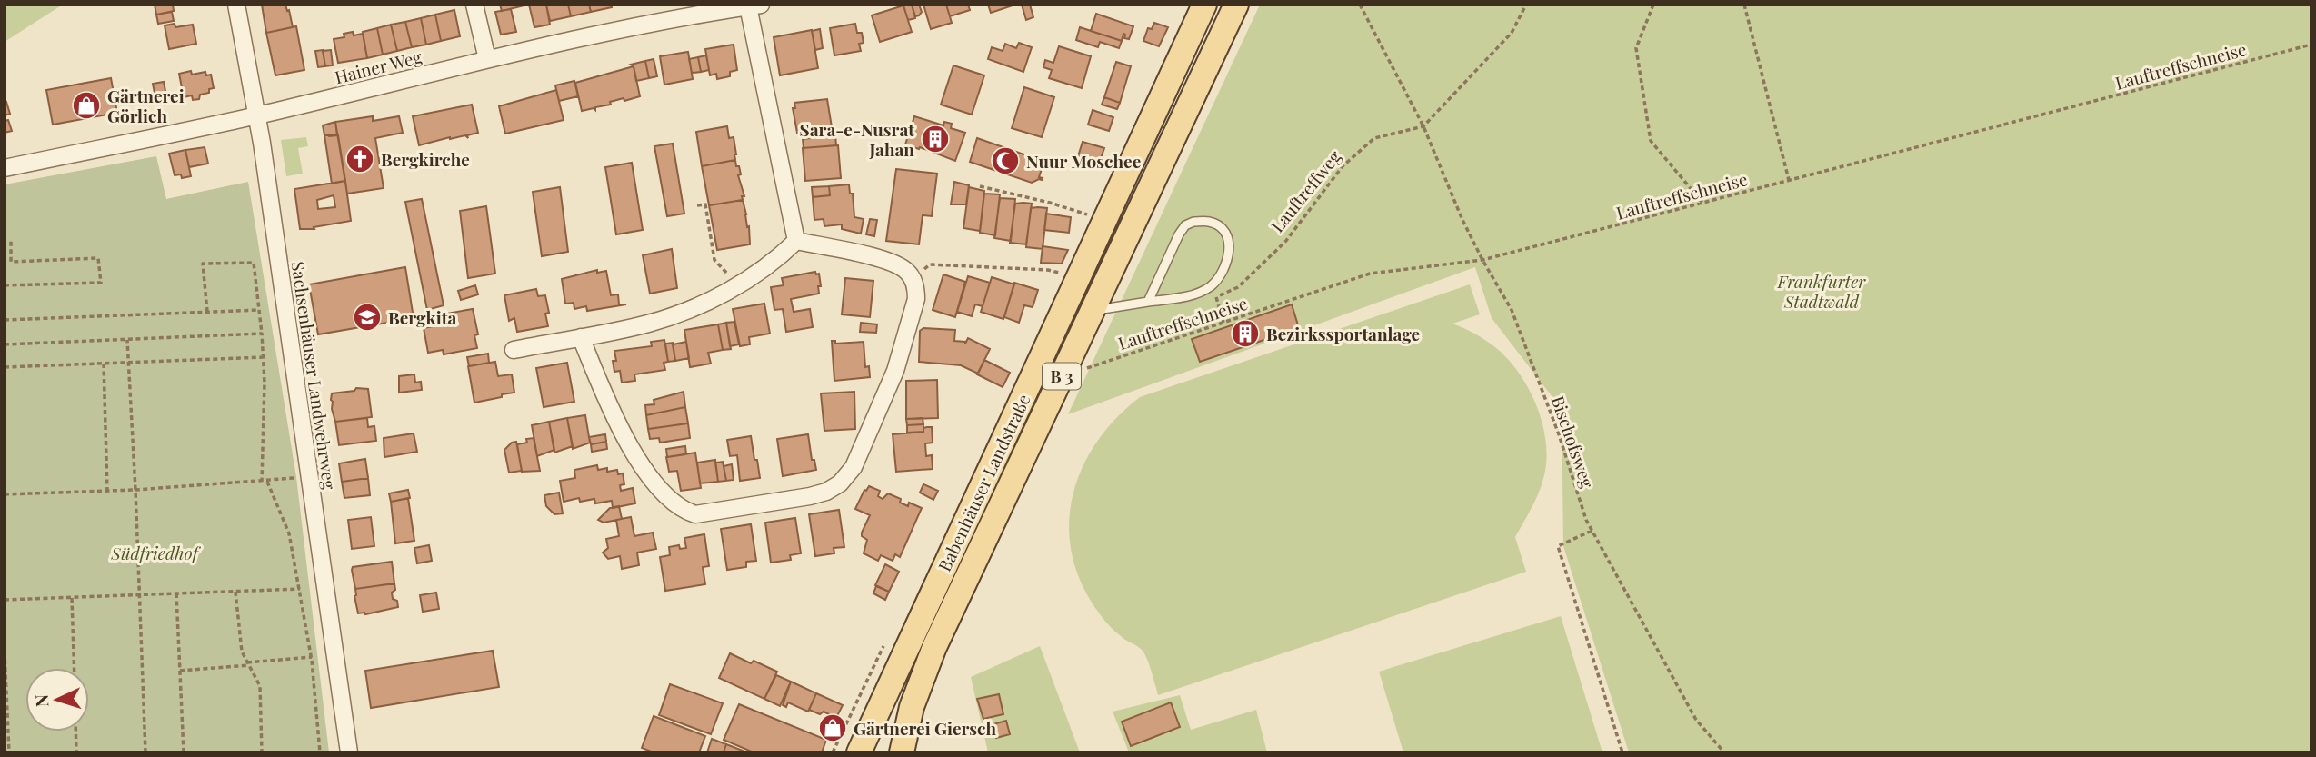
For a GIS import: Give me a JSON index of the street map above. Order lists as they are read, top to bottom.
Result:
{
  "streets": {
    "main road": ["B 3", "Babenhäuser Landstraße"],
    "street": ["Hainer Weg", "Sachsenhäuser Landwehrweg"],
    "path": ["Lauftreffschneise", "Lauftreffweg", "Bischofsweg"]
  },
  "crossings": [
    ["Lauftreffschneise", "Bischofsweg"],
    ["Lauftreffschneise", "Babenhäuser Landstraße"],
    ["Hainer Weg", "Sachsenhäuser Landwehrweg"],
    ["Lauftreffweg", "Bischofsweg"]
  ],
  "parks": ["Frankfurter Stadtwald", "Südfriedhof"],
  "places": {
    "shop": ["Gärtnerei Görlich", "Gärtnerei Giersch"],
    "building": ["Sara-e-Nusrat Jahan", "Bezirkssportanlage"],
    "church": ["Bergkirche"],
    "mosque": ["Nuur Moschee"],
    "school or university": ["Bergkita"]
  },
  "north": "left"
}
